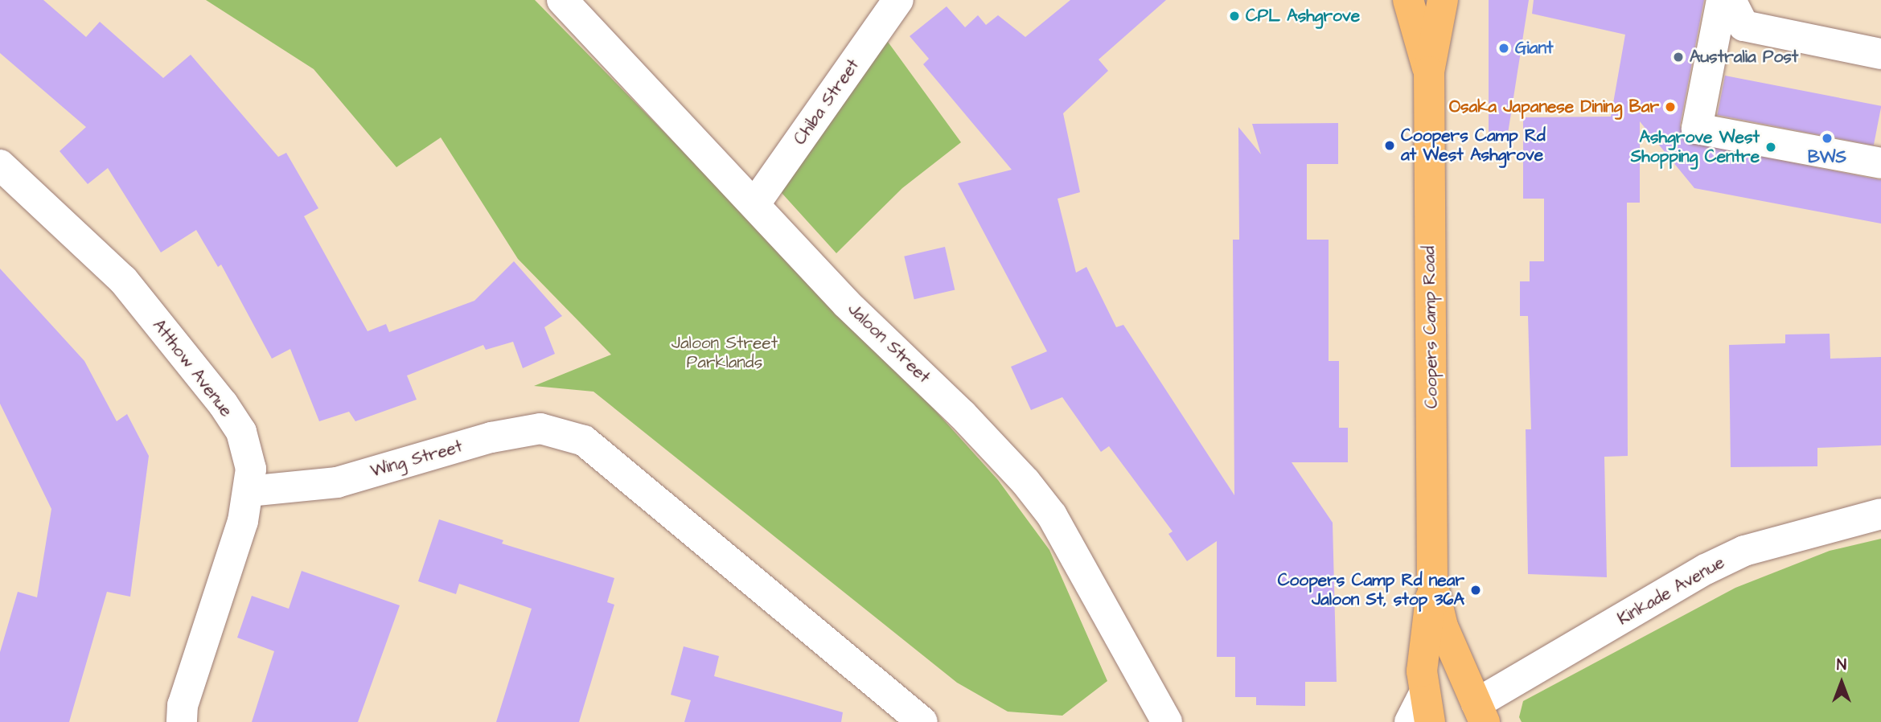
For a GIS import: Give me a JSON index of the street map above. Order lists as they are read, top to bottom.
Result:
{
  "streets": {
    "main road": ["Coopers Camp Road"],
    "street": [
      "Chiba Street",
      "Jaloon Street",
      "Atthow Avenue",
      "Wing Street",
      "Kinkade Avenue"
    ]
  },
  "crossings": [
    ["Chiba Street", "Jaloon Street"],
    ["Coopers Camp Road", "Kinkade Avenue"],
    ["Atthow Avenue", "Wing Street"]
  ],
  "parks": ["Jaloon Street Parklands"],
  "places": [
    "CPL Ashgrove",
    "Giant",
    "Australia Post",
    "Osaka Japanese Dining Bar",
    "BWS",
    "Coopers Camp Rd at West Ashgrove",
    "Ashgrove West Shopping Centre",
    "Coopers Camp Rd near Jaloon St, stop 36A"
  ],
  "north": "top"
}
